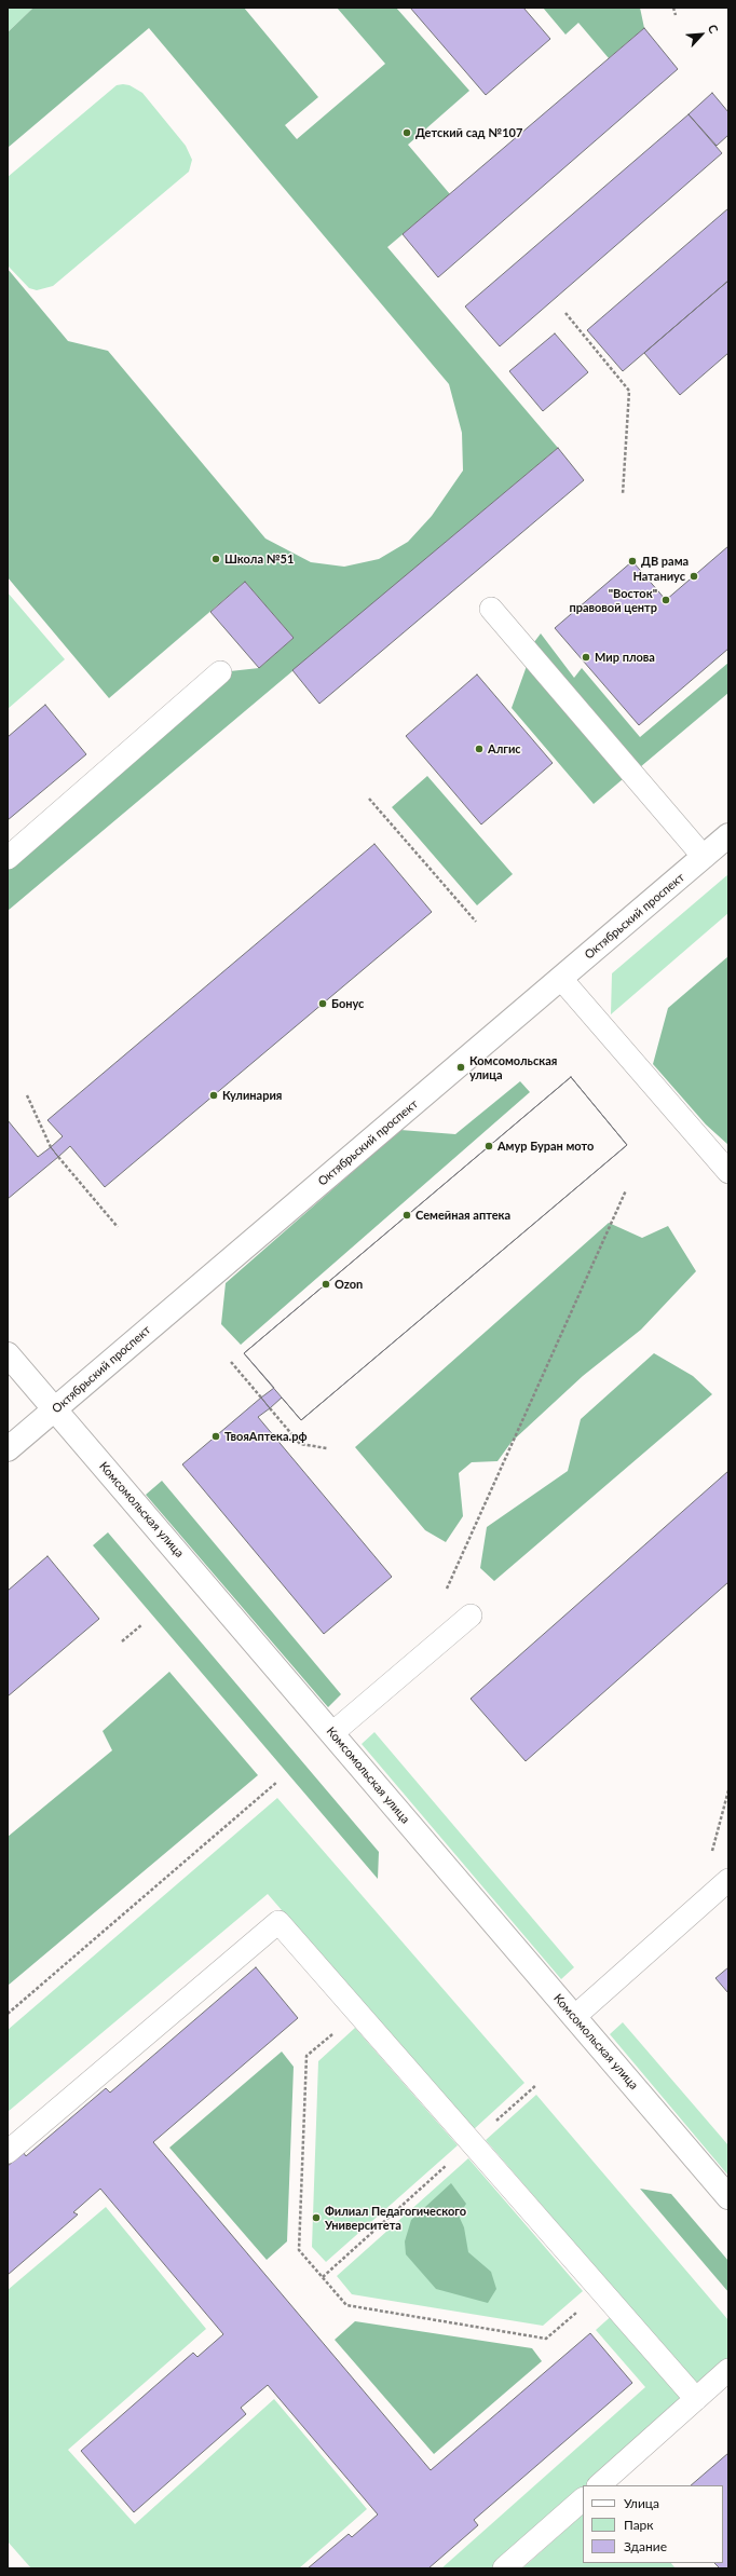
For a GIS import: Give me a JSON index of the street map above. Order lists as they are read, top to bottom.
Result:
{
  "streets": {
    "street": ["Октябрьский проспект", "Комсомольская улица"]
  },
  "crossings": [
    ["Октябрьский проспект", "Комсомольская улица"]
  ],
  "places": [
    "Детский сад №107",
    "Школа №51",
    "ДВ рама",
    "Натаниус",
    "\"Восток\" правовой центр",
    "Мир плова",
    "Алгис",
    "Бонус",
    "Комсомольская улица",
    "Кулинария",
    "Амур Буран мото",
    "Семейная аптека",
    "Ozon",
    "ТвояАптека.рф",
    "Филиал Педагогического Университета"
  ],
  "legend": ["Улица", "Парк", "Здание"],
  "north": "top right"
}
